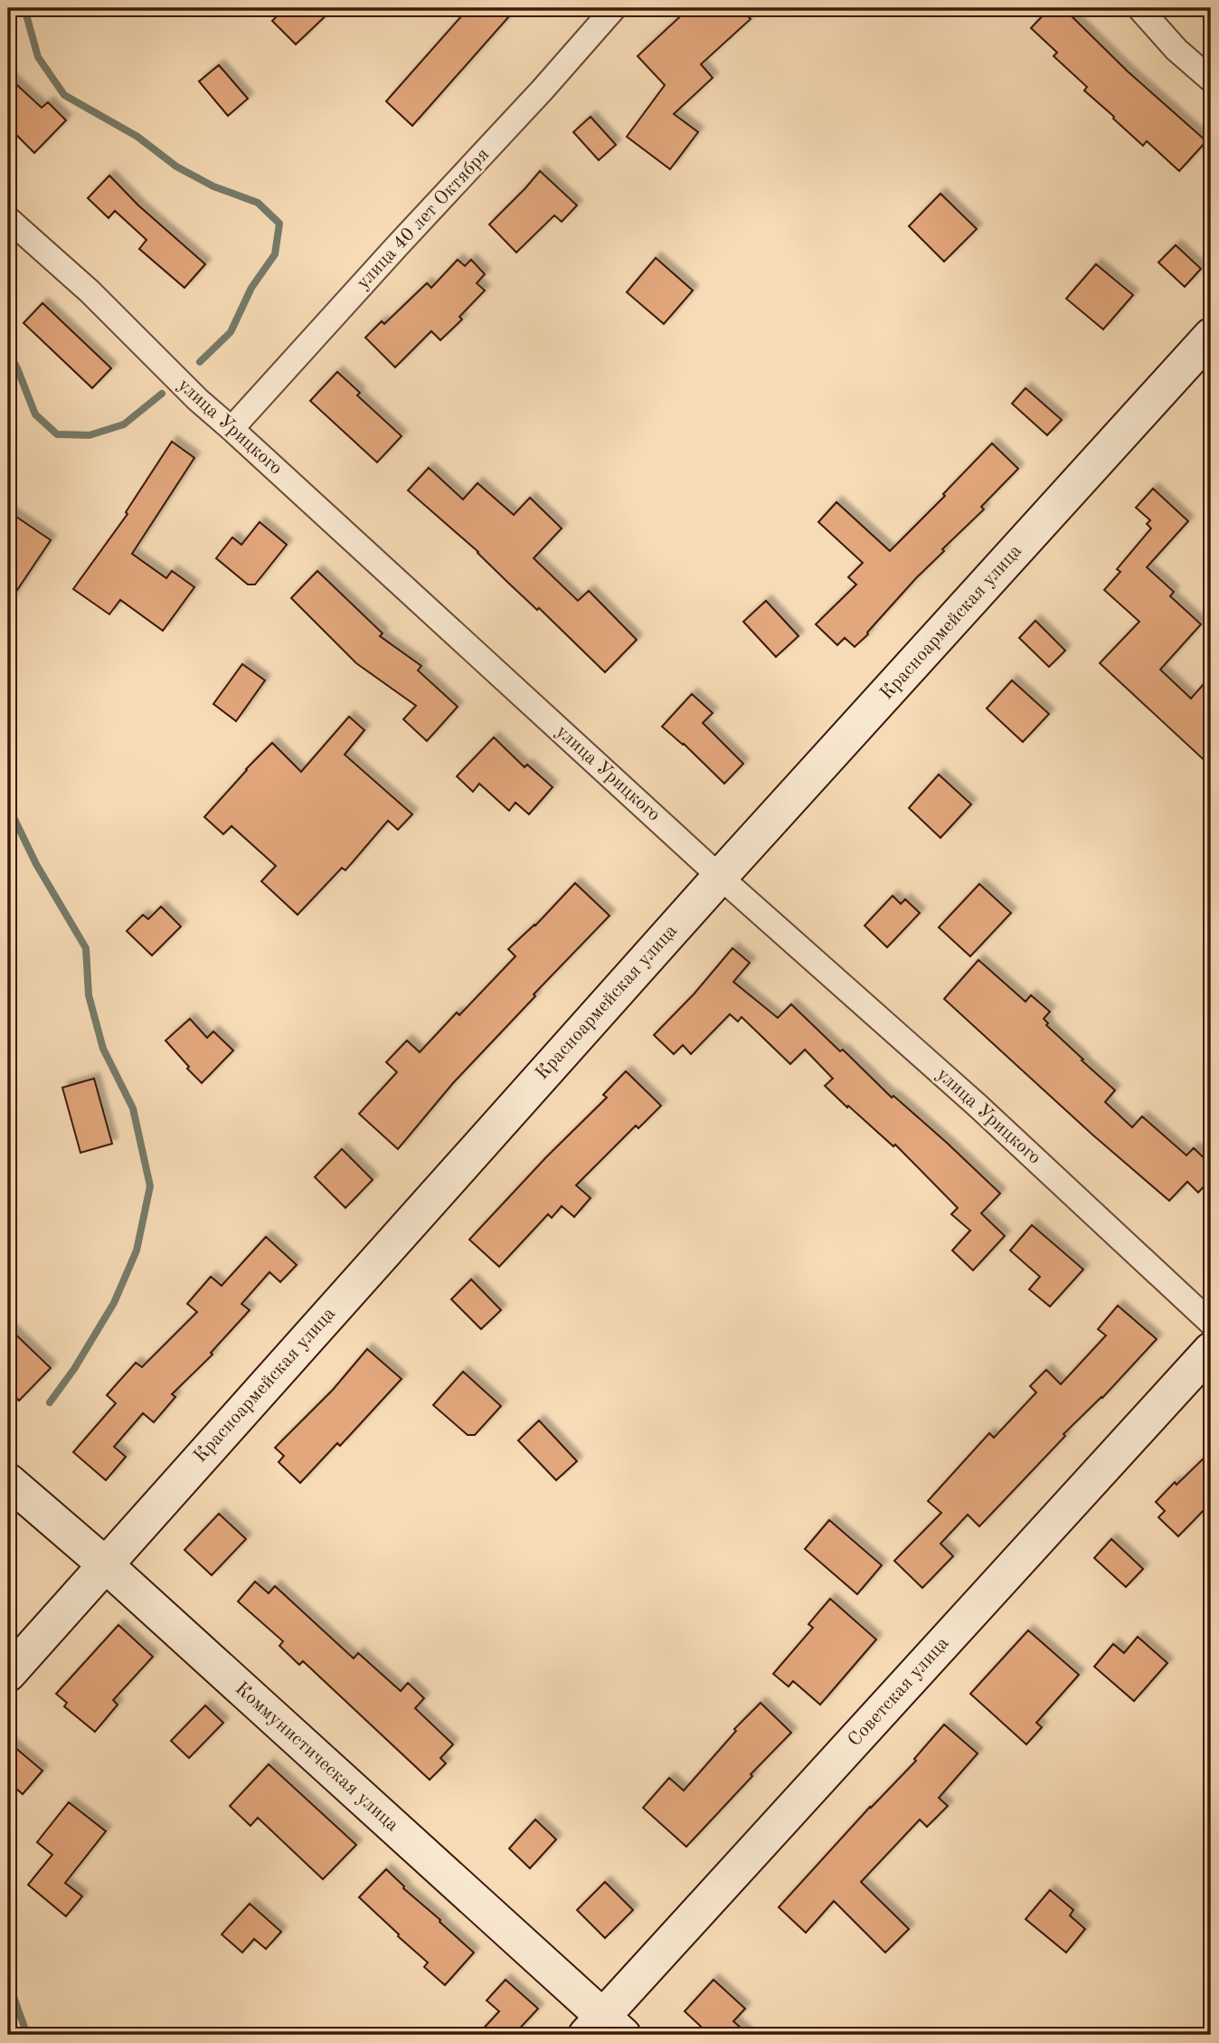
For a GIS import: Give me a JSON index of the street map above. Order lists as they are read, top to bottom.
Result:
{
  "streets": {
    "street": [
      "улица 40 лет Октября",
      "улица Урицкого",
      "Красноармейская улица",
      "Советская улица",
      "Коммунистическая улица"
    ]
  },
  "crossings": [
    ["улица 40 лет Октября", "улица Урицкого"],
    ["улица Урицкого", "Красноармейская улица"],
    ["Красноармейская улица", "Коммунистическая улица"],
    ["Советская улица", "Коммунистическая улица"]
  ]
}
